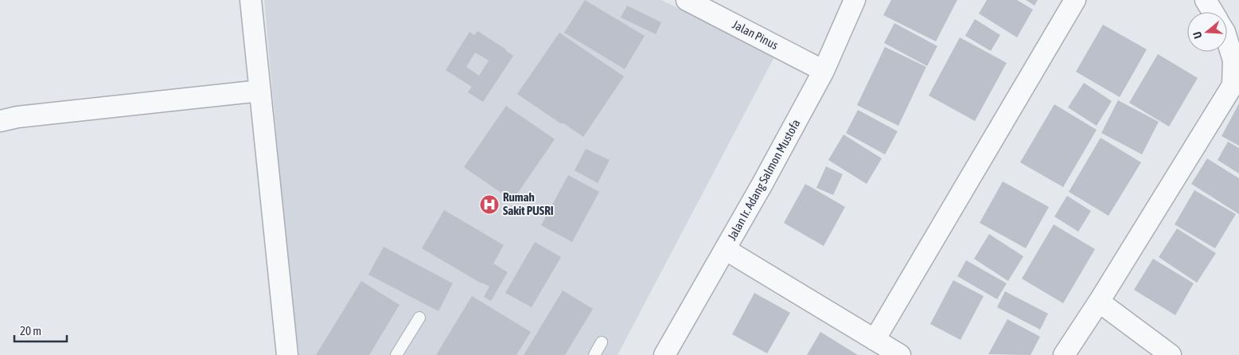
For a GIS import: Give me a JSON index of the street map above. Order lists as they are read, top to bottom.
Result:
{
  "streets": {
    "street": ["Jalan Pinus", "Jalan Ir. Adang Salmon Mustofa"]
  },
  "crossings": [
    ["Jalan Pinus", "Jalan Ir. Adang Salmon Mustofa"]
  ],
  "places": {
    "hospital": ["Rumah Sakit PUSRI"]
  },
  "scale_bar": "20 m",
  "north": "left"
}
